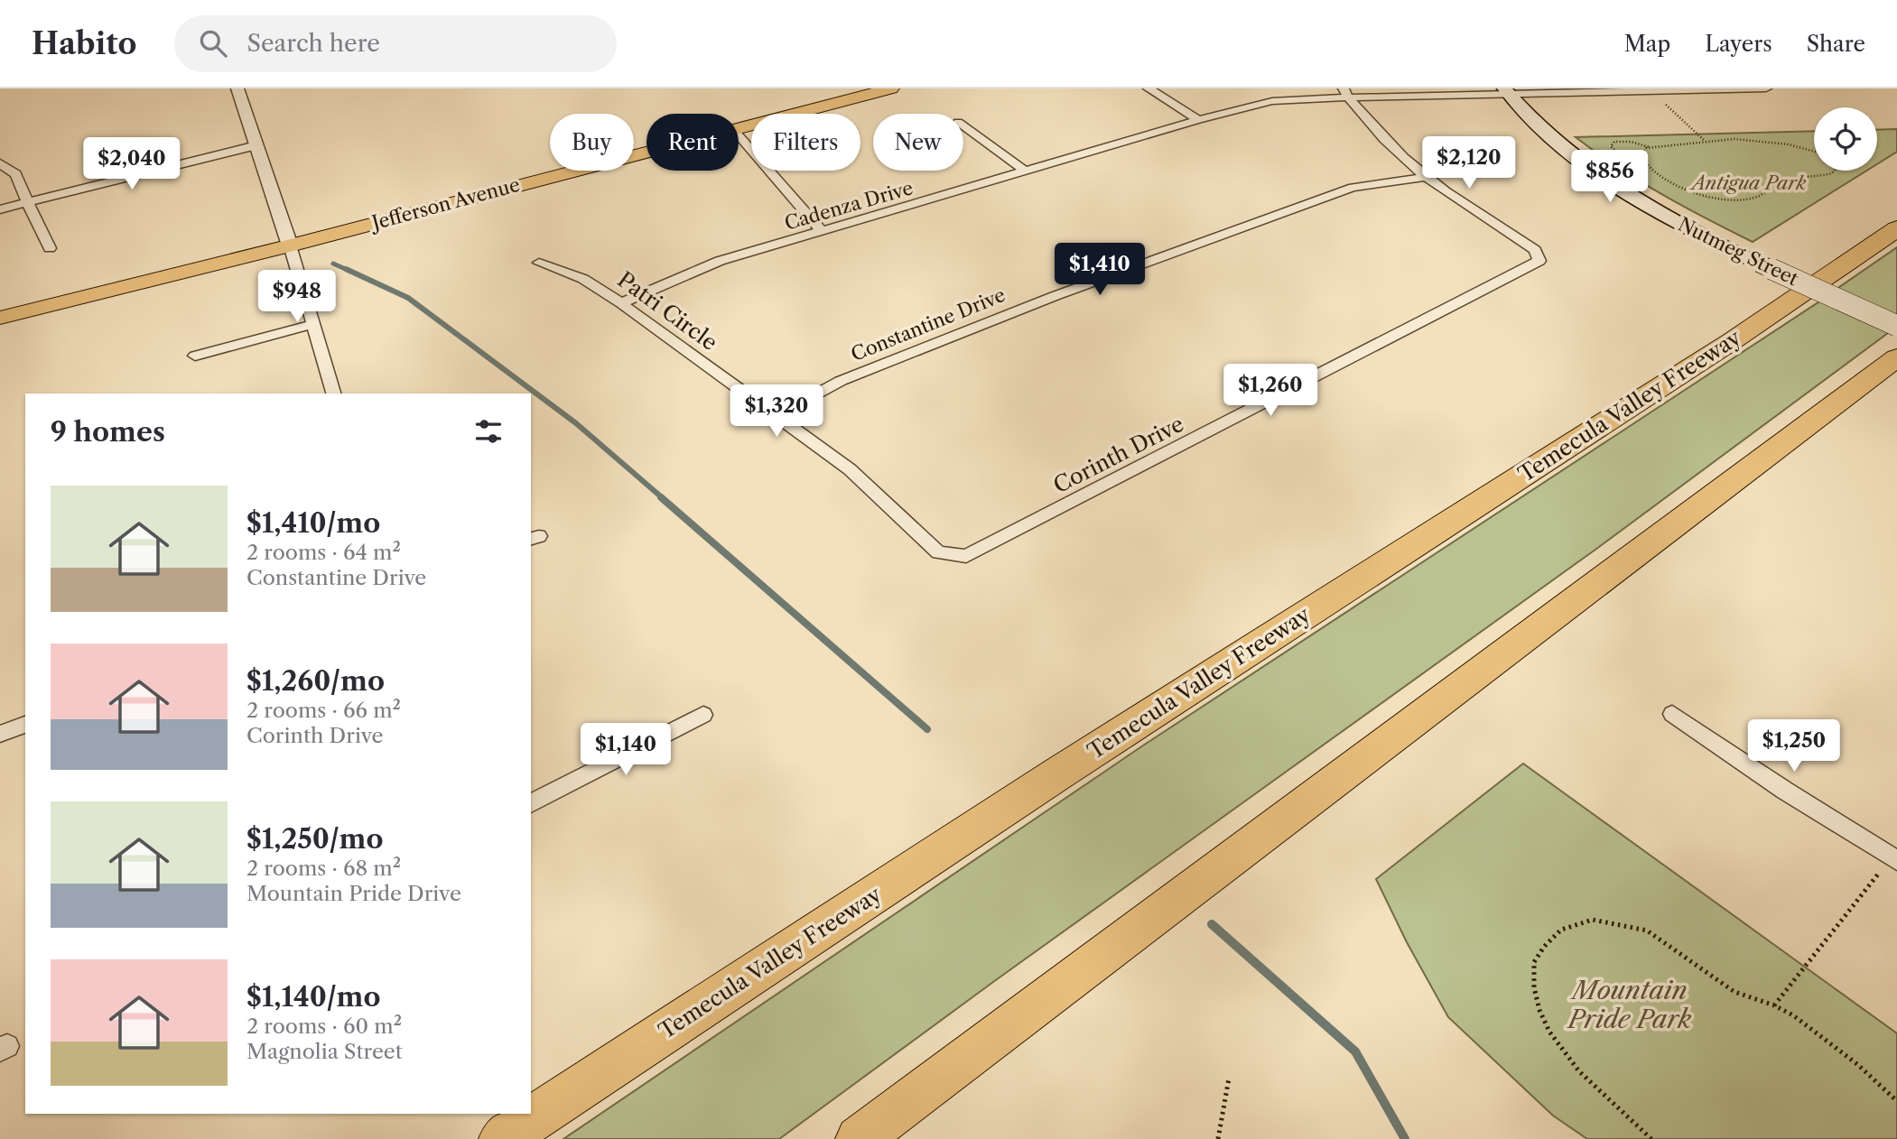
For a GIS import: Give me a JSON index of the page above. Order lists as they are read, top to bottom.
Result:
{
  "streets": {
    "highway": ["Temecula Valley Freeway"],
    "main road": ["Jefferson Avenue", "Nutmeg Street"],
    "street": [
      "Cadenza Drive",
      "Patri Circle",
      "Constantine Drive",
      "Corinth Drive"
    ]
  },
  "crossings": [
    ["Cadenza Drive", "Nutmeg Street"],
    ["Cadenza Drive", "Patri Circle"],
    ["Patri Circle", "Constantine Drive"],
    ["Patri Circle", "Corinth Drive"],
    ["Constantine Drive", "Corinth Drive"]
  ],
  "parks": ["Antigua Park", "Mountain Pride Park"],
  "page": {
    "header": "Habito",
    "search": "Search here",
    "nav": ["Map", "Layers", "Share"],
    "chip": [
      "Buy",
      "Rent",
      "Filters",
      "New"
    ],
    "price": [
      "$2,120",
      "$2,040",
      "$856",
      "$1,410",
      "$948",
      "$1,260",
      "$1,320",
      "$1,250",
      "$1,140"
    ],
    "heading": "9 homes",
    "list": [
      {
        "name": "$1,410/mo",
        "note": "2 rooms · 64 m² · Constantine Drive"
      },
      {
        "name": "$1,260/mo",
        "note": "2 rooms · 66 m² · Corinth Drive"
      },
      {
        "name": "$1,250/mo",
        "note": "2 rooms · 68 m² · Mountain Pride Drive"
      },
      {
        "name": "$1,140/mo",
        "note": "2 rooms · 60 m² · Magnolia Street"
      }
    ]
  }
}
